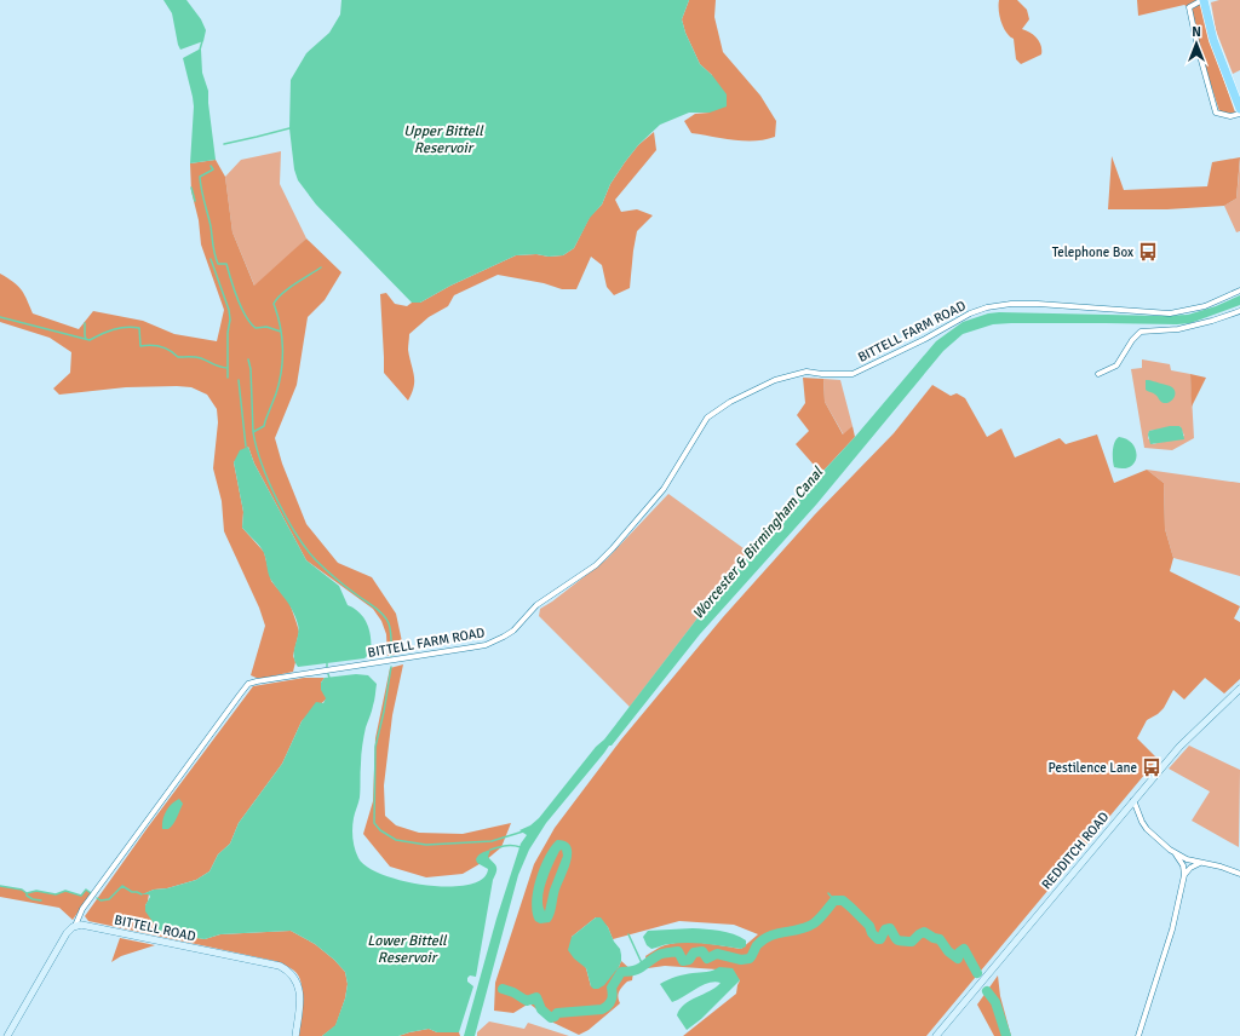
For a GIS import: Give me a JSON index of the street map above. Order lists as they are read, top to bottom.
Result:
{
  "streets": {
    "main road": ["REDDITCH ROAD", "BITTELL ROAD"],
    "street": ["BITTELL FARM ROAD"]
  },
  "crossings": [
    ["BITTELL FARM ROAD", "BITTELL ROAD"]
  ],
  "water": ["Upper Bittell Reservoir", "Worcester & Birmingham Canal", "Lower Bittell Reservoir"],
  "places": {
    "bus stop": ["Telephone Box", "Pestilence Lane"]
  },
  "north": "top"
}
